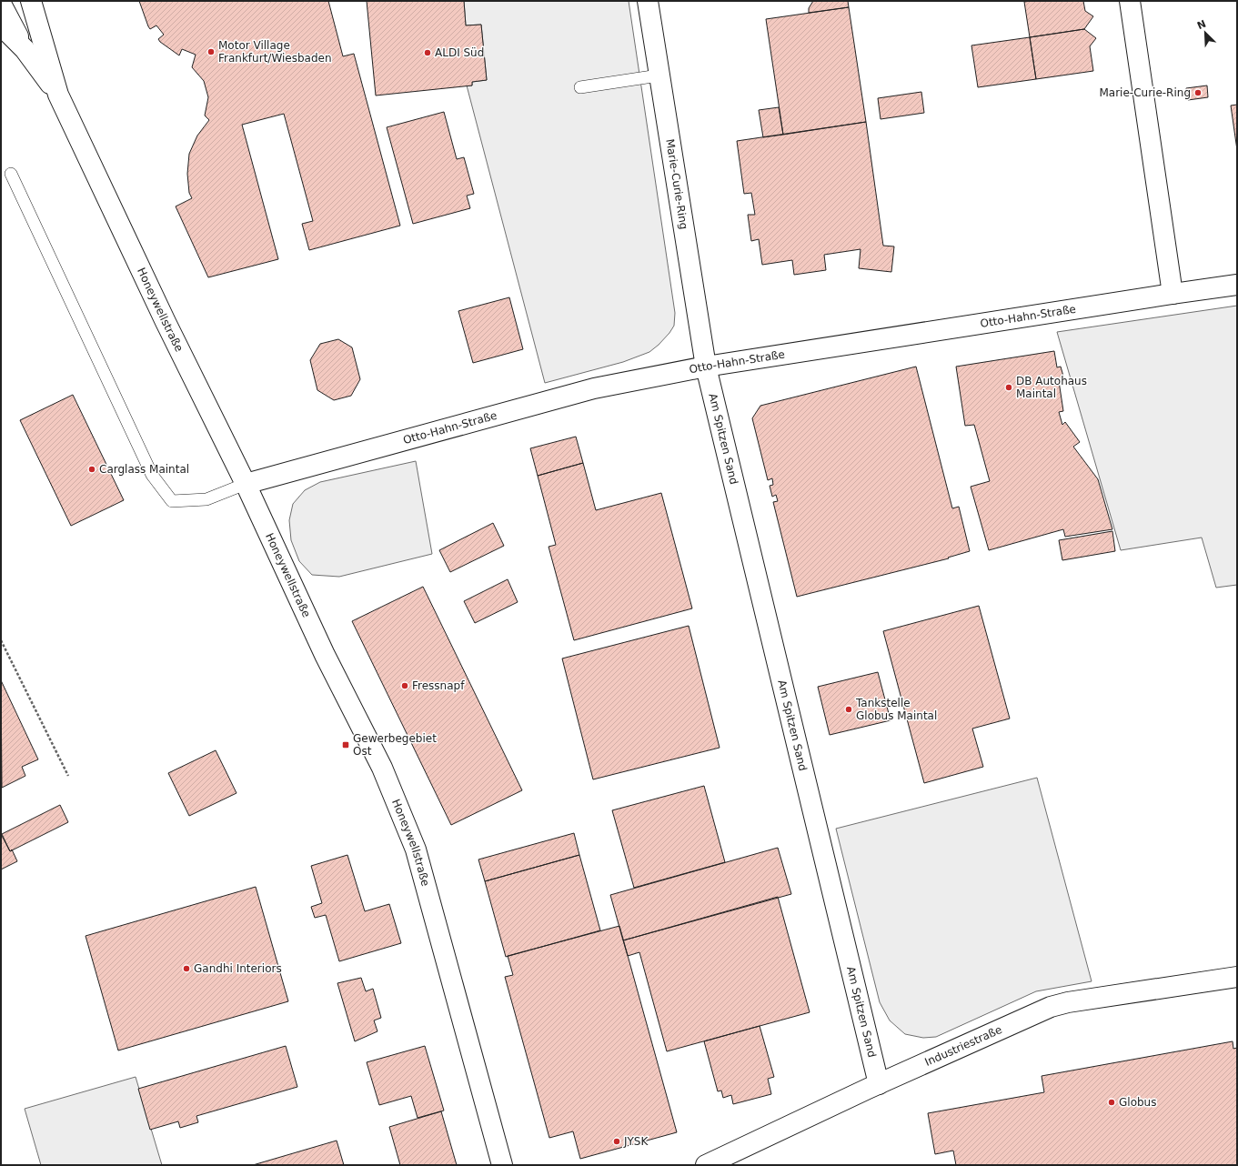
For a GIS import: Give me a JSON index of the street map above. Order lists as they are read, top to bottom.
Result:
{
  "streets": {
    "street": [
      "Marie-Curie-Ring",
      "Honeywellstraße",
      "Otto-Hahn-Straße",
      "Am Spitzen Sand",
      "Industriestraße"
    ]
  },
  "crossings": [
    ["Marie-Curie-Ring", "Otto-Hahn-Straße"],
    ["Marie-Curie-Ring", "Am Spitzen Sand"],
    ["Honeywellstraße", "Otto-Hahn-Straße"],
    ["Otto-Hahn-Straße", "Am Spitzen Sand"],
    ["Am Spitzen Sand", "Industriestraße"]
  ],
  "places": {
    "other": [
      "Motor Village Frankfurt/Wiesbaden",
      "ALDI Süd",
      "Marie-Curie-Ring",
      "DB Autohaus Maintal",
      "Carglass Maintal",
      "Fressnapf",
      "Tankstelle Globus Maintal",
      "Gandhi Interiors",
      "Globus",
      "JYSK"
    ],
    "transit": ["Gewerbegebiet Ost"]
  },
  "north": "top left"
}
